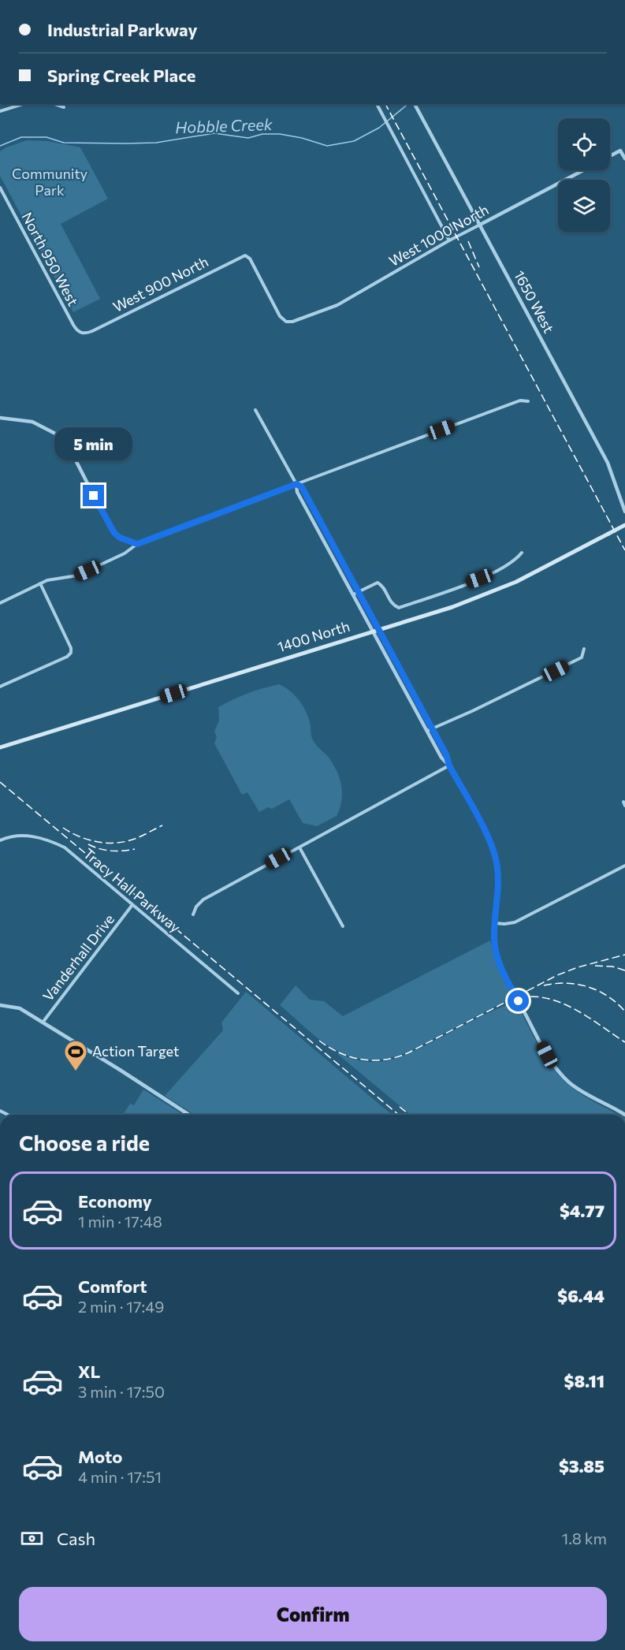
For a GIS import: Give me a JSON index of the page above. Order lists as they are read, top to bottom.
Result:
{
  "streets": {
    "main road": ["1400 North"],
    "street": [
      "West 1000 North",
      "North 950 West",
      "West 900 North",
      "1650 West",
      "Tracy Hall Parkway",
      "Vanderhall Drive"
    ]
  },
  "crossings": [
    ["West 1000 North", "West 900 North"],
    ["West 1000 North", "1650 West"],
    ["North 950 West", "West 900 North"],
    ["Tracy Hall Parkway", "Vanderhall Drive"]
  ],
  "water": ["Hobble Creek"],
  "parks": ["Community Park"],
  "places": {
    "sports": ["Action Target"]
  },
  "page": {
    "banner": ["Industrial Parkway", "Spring Creek Place"],
    "bubble": "5 min",
    "heading": "Choose a ride",
    "list": [
      {
        "name": "Economy",
        "note": "1 min · 17:48",
        "value": "$4.77"
      },
      {
        "name": "Comfort",
        "note": "2 min · 17:49",
        "value": "$6.44"
      },
      {
        "name": "XL",
        "note": "3 min · 17:50",
        "value": "$8.11"
      },
      {
        "name": "Moto",
        "note": "4 min · 17:51",
        "value": "$3.85"
      }
    ],
    "pay": ["Cash", "1.8 km"],
    "buttons": "Confirm"
  }
}
